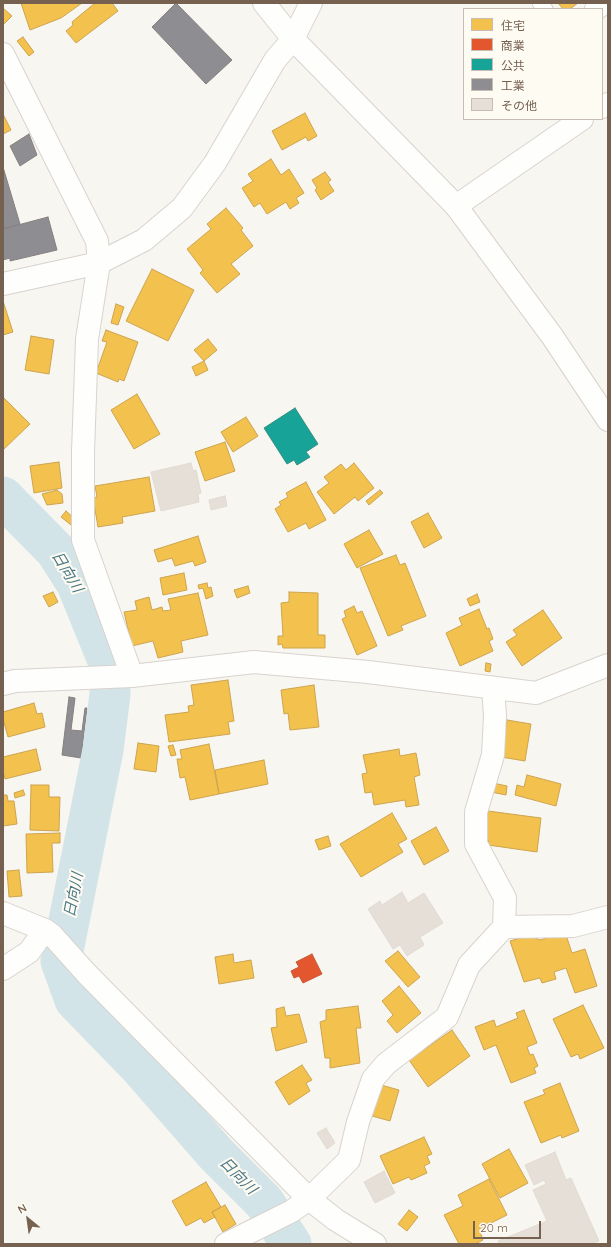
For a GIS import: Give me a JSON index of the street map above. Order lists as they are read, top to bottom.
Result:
{
  "water": ["日向川"],
  "legend": [
    "住宅",
    "商業",
    "公共",
    "工業",
    "その他"
  ],
  "scale_bar": "20 m",
  "north": "top left"
}
